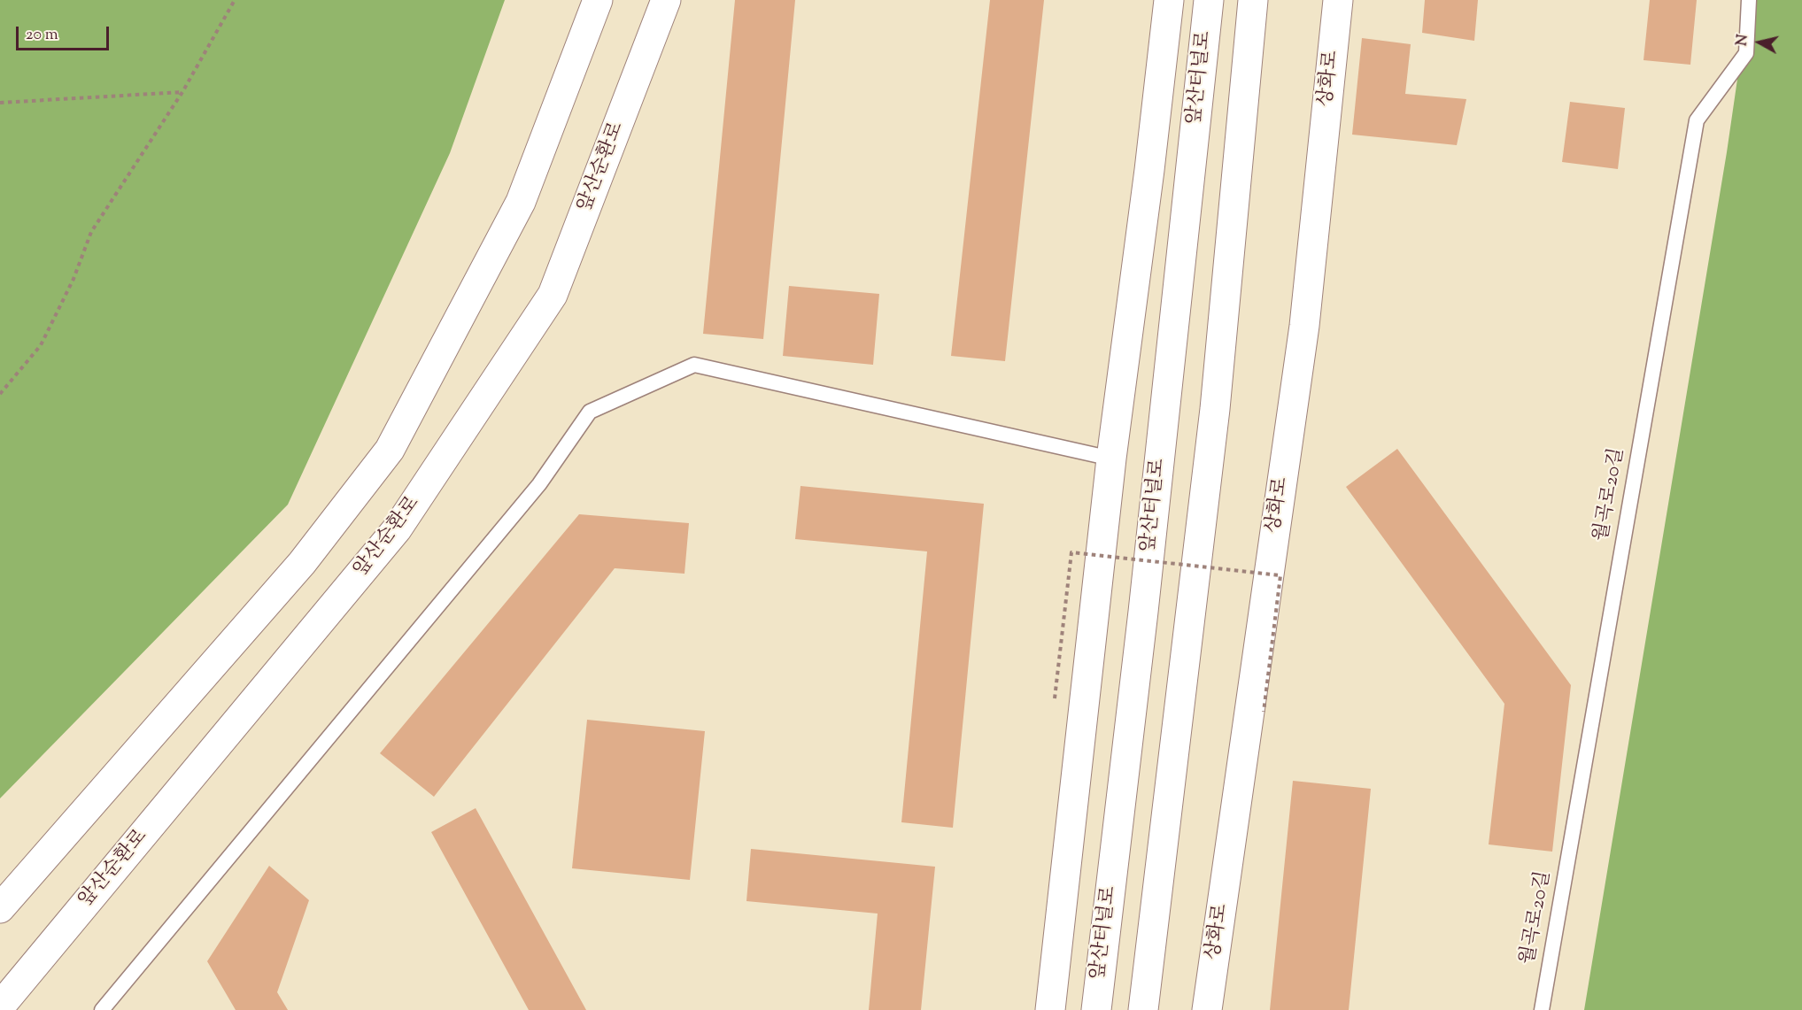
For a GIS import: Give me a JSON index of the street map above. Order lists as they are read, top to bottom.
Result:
{
  "streets": {
    "main road": ["앞산터널로", "상화로", "앞산순환로"],
    "lane": ["월곡로20길"]
  },
  "scale_bar": "20 m",
  "north": "left"
}
